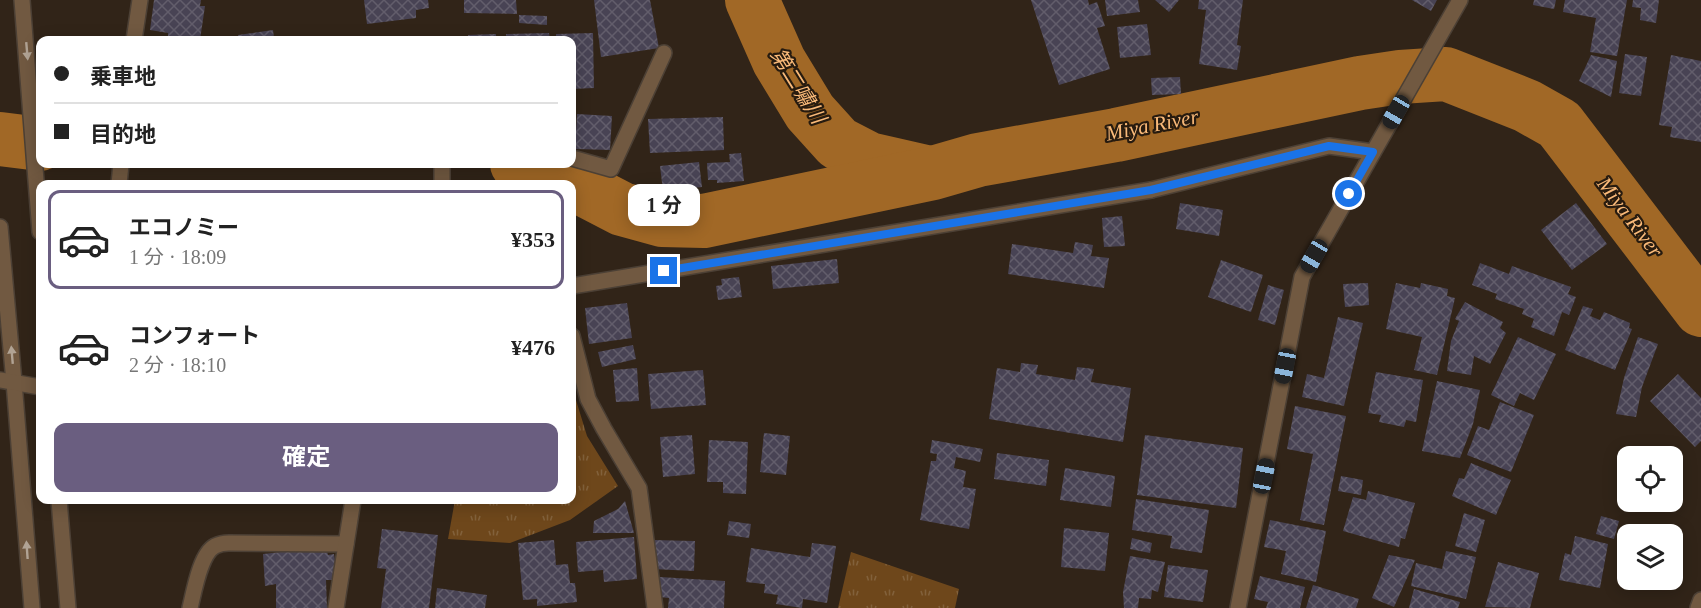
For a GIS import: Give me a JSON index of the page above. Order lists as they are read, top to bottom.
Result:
{
  "water": ["第二嘯川", "Miya River"],
  "page": {
    "banner": ["乗車地", "目的地"],
    "bubble": "1 分",
    "list": [
      {
        "name": "エコノミー",
        "note": "1 分 · 18:09",
        "value": "¥353"
      },
      {
        "name": "コンフォート",
        "note": "2 分 · 18:10",
        "value": "¥476"
      }
    ],
    "buttons": "確定"
  }
}
